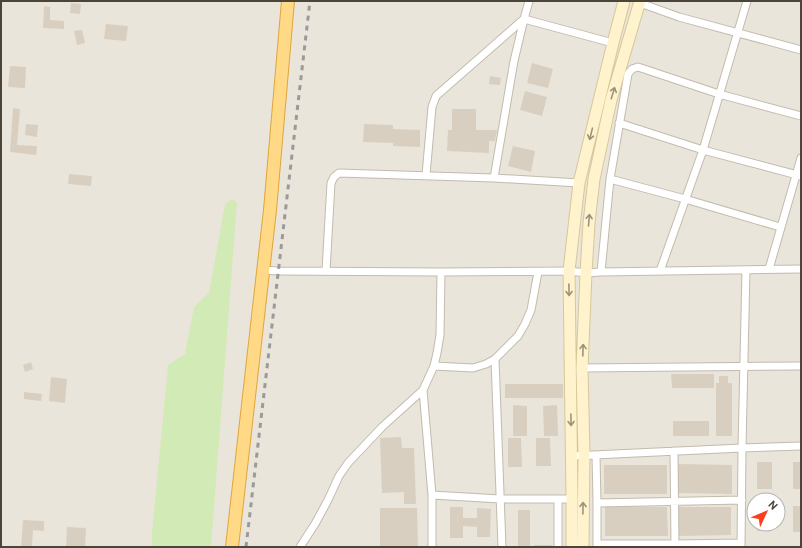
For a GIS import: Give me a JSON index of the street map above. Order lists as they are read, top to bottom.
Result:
{
  "north": "top right"
}
